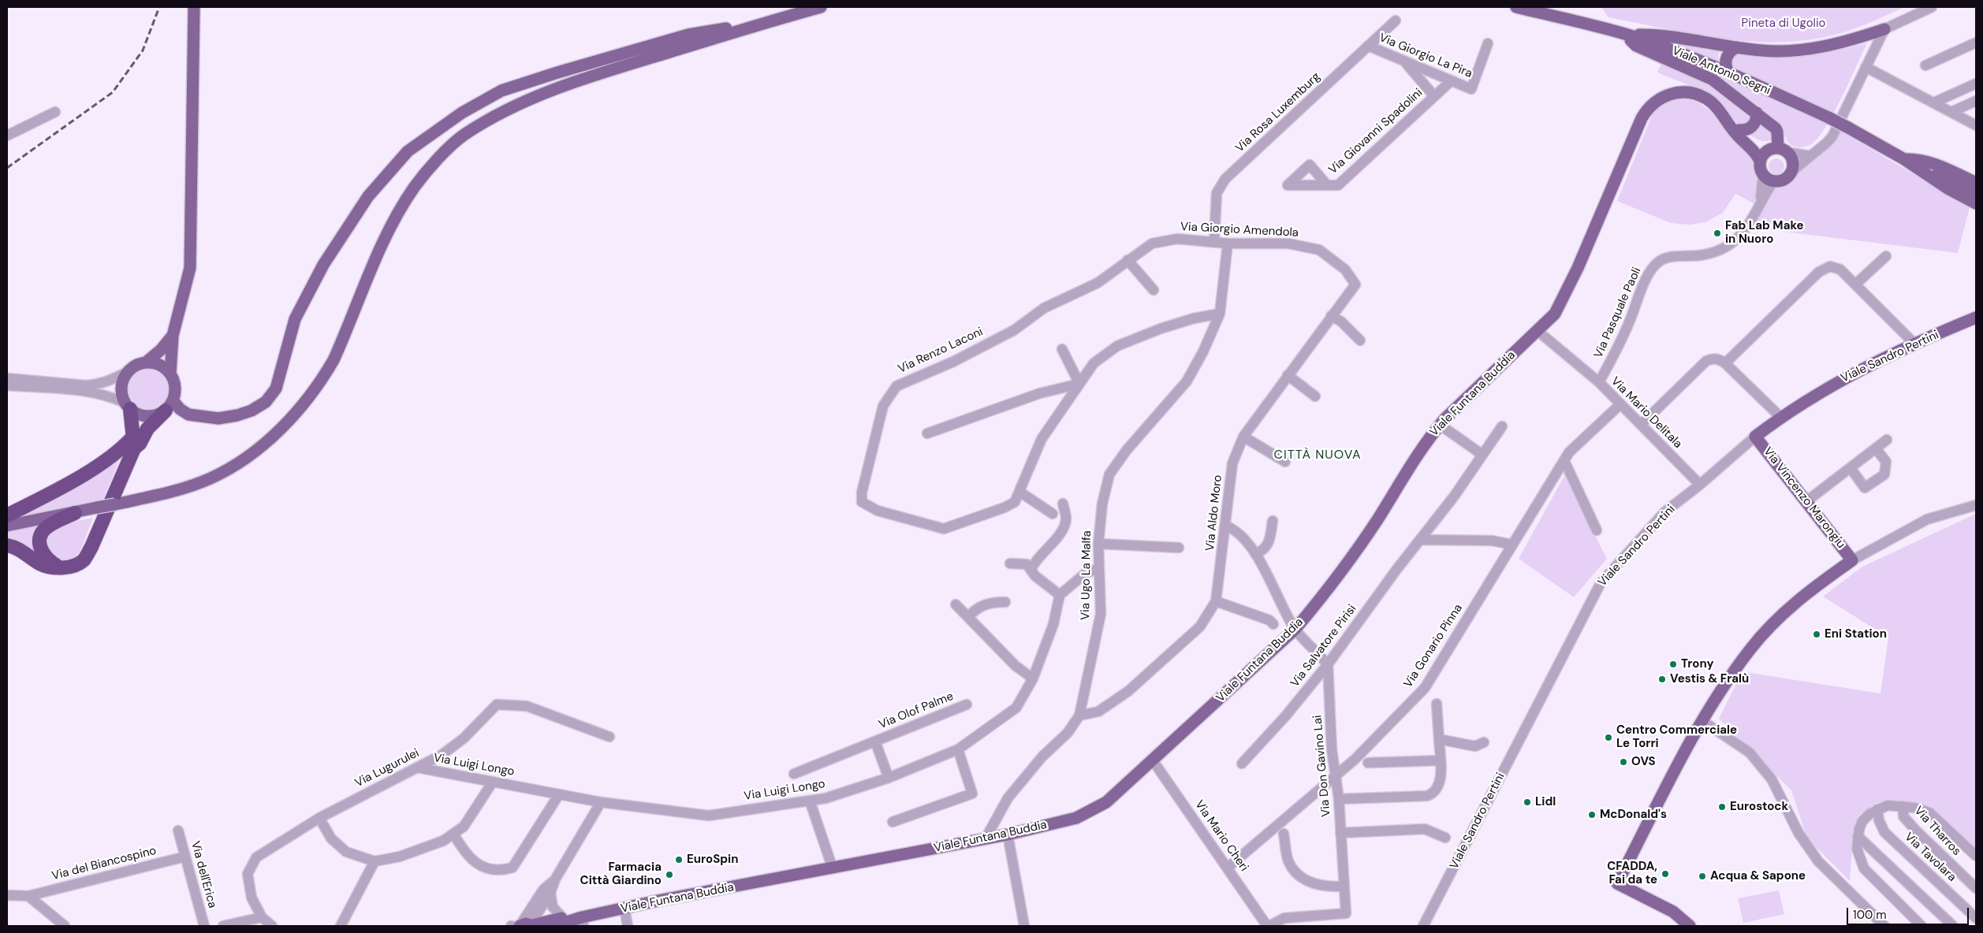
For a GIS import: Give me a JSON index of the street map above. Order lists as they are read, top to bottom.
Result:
{
  "streets": {
    "main road": [
      "Viale Antonio Segni",
      "Viale Sandro Pertini",
      "Viale Funtana Buddia",
      "Via Vincenzo Marongiu"
    ],
    "street": [
      "Via Giorgio La Pira",
      "Via Rosa Luxemburg",
      "Via Giovanni Spadolini",
      "Via Giorgio Amendola",
      "Via Pasquale Paoli",
      "Via Renzo Laconi",
      "Via Mario Delitala",
      "Via Aldo Moro",
      "Via Ugo La Malfa",
      "Via Salvatore Pirisi",
      "Via Gonario Pinna",
      "Via Olof Palme",
      "Via Luigi Longo",
      "Via Don Gavino Lai",
      "Via Lugurulei",
      "Via Tharros",
      "Via Mario Cheri",
      "Via Tavolara",
      "Via del Biancospino",
      "Via dell'Erica"
    ]
  },
  "crossings": [
    ["Via Giorgio La Pira", "Via Rosa Luxemburg"],
    ["Via Giorgio La Pira", "Via Giovanni Spadolini"],
    ["Via Rosa Luxemburg", "Via Giorgio Amendola"],
    ["Via Giorgio Amendola", "Via Renzo Laconi"],
    ["Via Giorgio Amendola", "Via Aldo Moro"],
    ["Via Giorgio Amendola", "Via Ugo La Malfa"],
    ["Via Pasquale Paoli", "Viale Funtana Buddia"],
    ["Via Pasquale Paoli", "Via Mario Delitala"],
    ["Via Renzo Laconi", "Via Ugo La Malfa"],
    ["Viale Sandro Pertini", "Via Mario Delitala"],
    ["Viale Sandro Pertini", "Via Vincenzo Marongiu"],
    ["Viale Funtana Buddia", "Via Mario Delitala"],
    ["Viale Funtana Buddia", "Via Ugo La Malfa"],
    ["Viale Funtana Buddia", "Via Mario Cheri"],
    ["Via Mario Delitala", "Via Gonario Pinna"],
    ["Via Aldo Moro", "Via Ugo La Malfa"],
    ["Via Salvatore Pirisi", "Via Don Gavino Lai"],
    ["Via Gonario Pinna", "Via Don Gavino Lai"],
    ["Via Gonario Pinna", "Via Mario Cheri"],
    ["Via Olof Palme", "Via Luigi Longo"],
    ["Via Luigi Longo", "Via Lugurulei"],
    ["Via Don Gavino Lai", "Via Mario Cheri"],
    ["Via del Biancospino", "Via dell'Erica"]
  ],
  "districts": ["CITTÀ NUOVA"],
  "parks": ["Pineta di Ugolio"],
  "places": [
    "Fab Lab Make in Nuoro",
    "Eni Station",
    "Trony",
    "Vestis & Fralù",
    "Centro Commerciale Le Torri",
    "OVS",
    "Lidl",
    "Eurostock",
    "McDonald's",
    "EuroSpin",
    "CFADDA, Fai da te",
    "Farmacia Città Giardino",
    "Acqua & Sapone"
  ],
  "scale_bar": "100 m"
}
